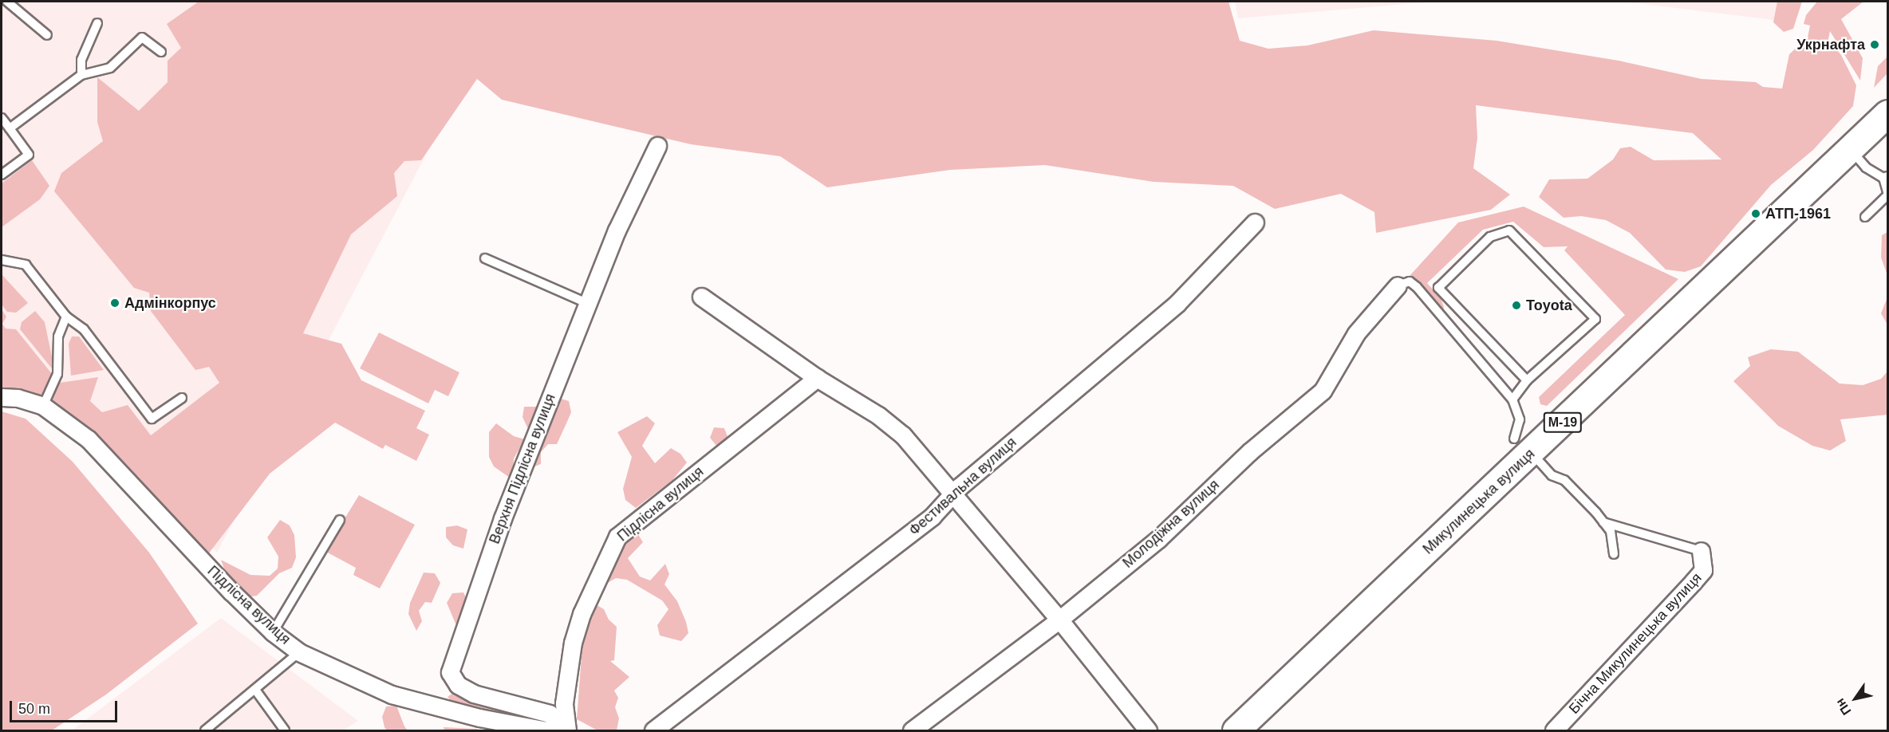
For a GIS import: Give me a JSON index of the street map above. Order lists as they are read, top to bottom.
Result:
{
  "streets": {
    "highway": ["М-19", "Микулинецька вулиця"],
    "street": [
      "Верхня Підлісна вулиця",
      "Фестивальна вулиця",
      "Підлісна вулиця",
      "Молодіжна вулиця",
      "Бічна Микулинецька вулиця"
    ]
  },
  "crossings": [
    ["Верхня Підлісна вулиця", "Підлісна вулиця"]
  ],
  "places": [
    "Укрнафта",
    "АТП-1961",
    "Адмінкорпус",
    "Toyota"
  ],
  "scale_bar": "50 m",
  "north": "bottom left"
}
